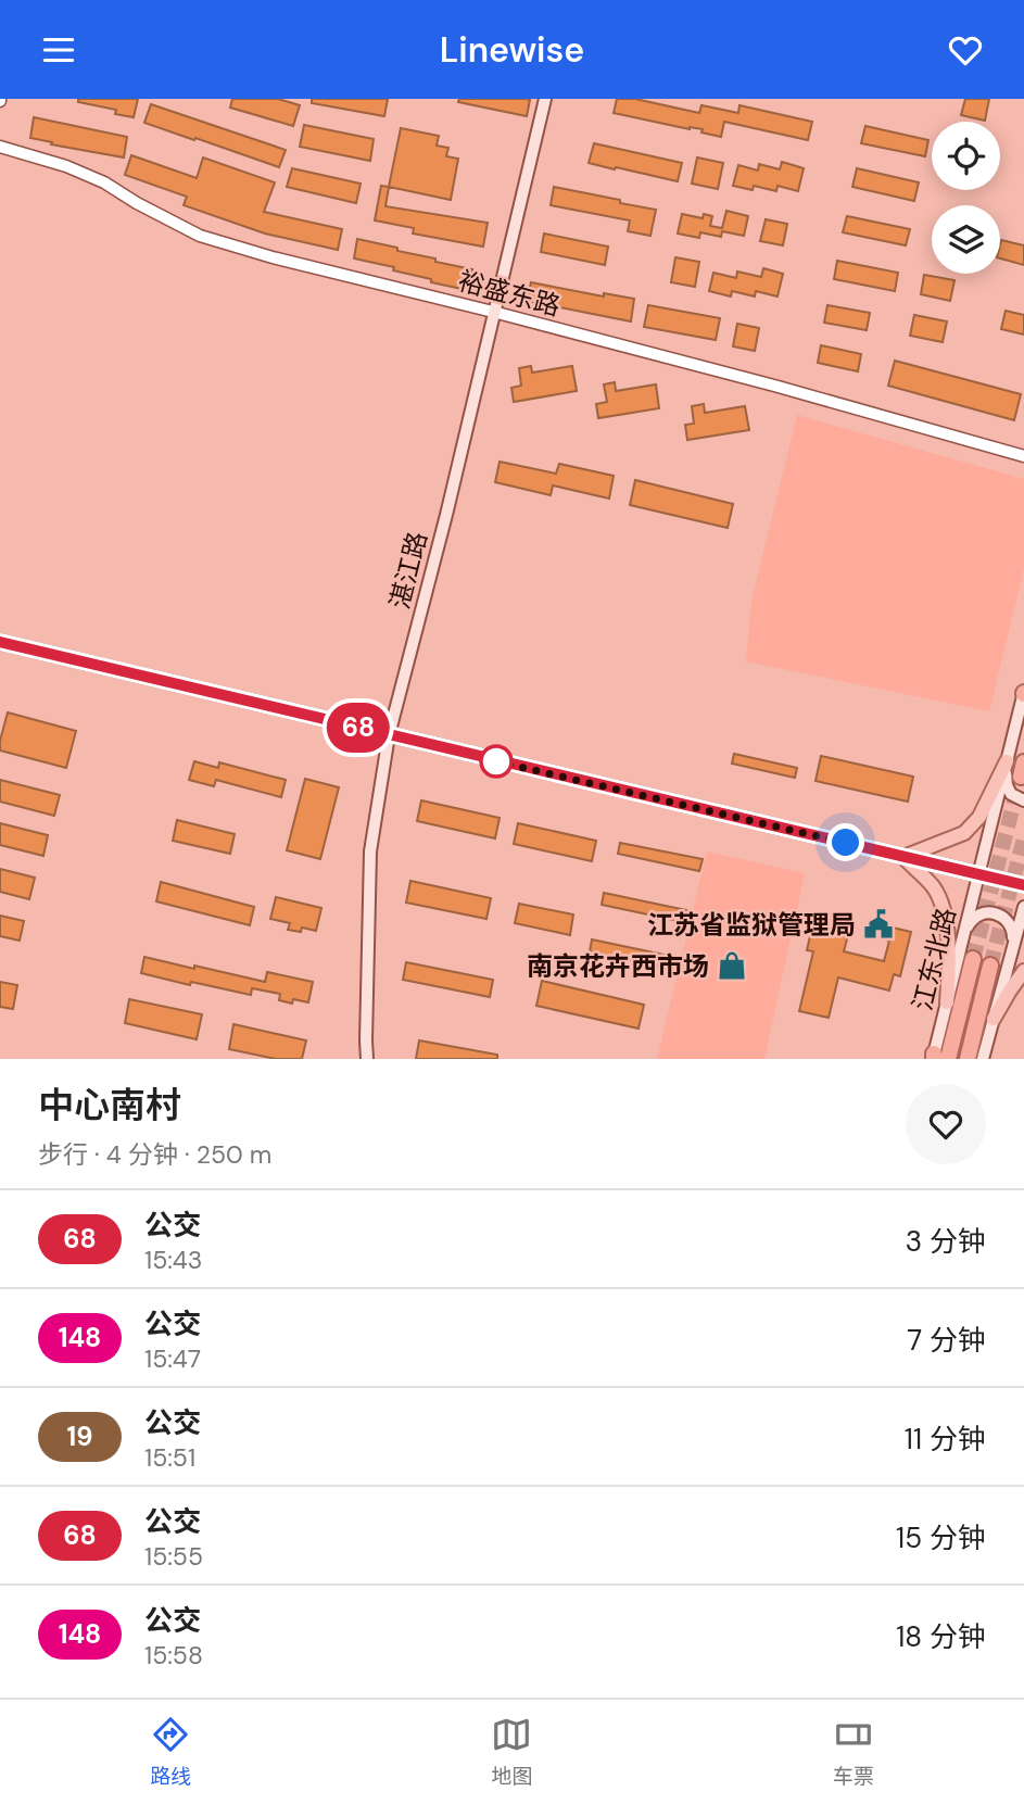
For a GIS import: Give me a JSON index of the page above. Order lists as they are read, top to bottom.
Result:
{
  "streets": {
    "main road": ["湛江路", "江东北路"],
    "street": ["裕盛东路"]
  },
  "crossings": [
    ["裕盛东路", "湛江路"]
  ],
  "places": {
    "public building": ["江苏省监狱管理局"],
    "shop": ["南京花卉西市场"]
  },
  "lines": ["bus line 68"],
  "page": {
    "header": "Linewise",
    "on_map": "68",
    "heading": ["中心南村", "步行 · 4 分钟 · 250 m"],
    "list": [
      {
        "mark": "68",
        "name": "公交",
        "note": "15:43",
        "value": "3 分钟"
      },
      {
        "mark": "148",
        "name": "公交",
        "note": "15:47",
        "value": "7 分钟"
      },
      {
        "mark": "19",
        "name": "公交",
        "note": "15:51",
        "value": "11 分钟"
      },
      {
        "mark": "68",
        "name": "公交",
        "note": "15:55",
        "value": "15 分钟"
      },
      {
        "mark": "148",
        "name": "公交",
        "note": "15:58",
        "value": "18 分钟"
      }
    ],
    "tabs": ["路线", "地图", "车票"]
  }
}
